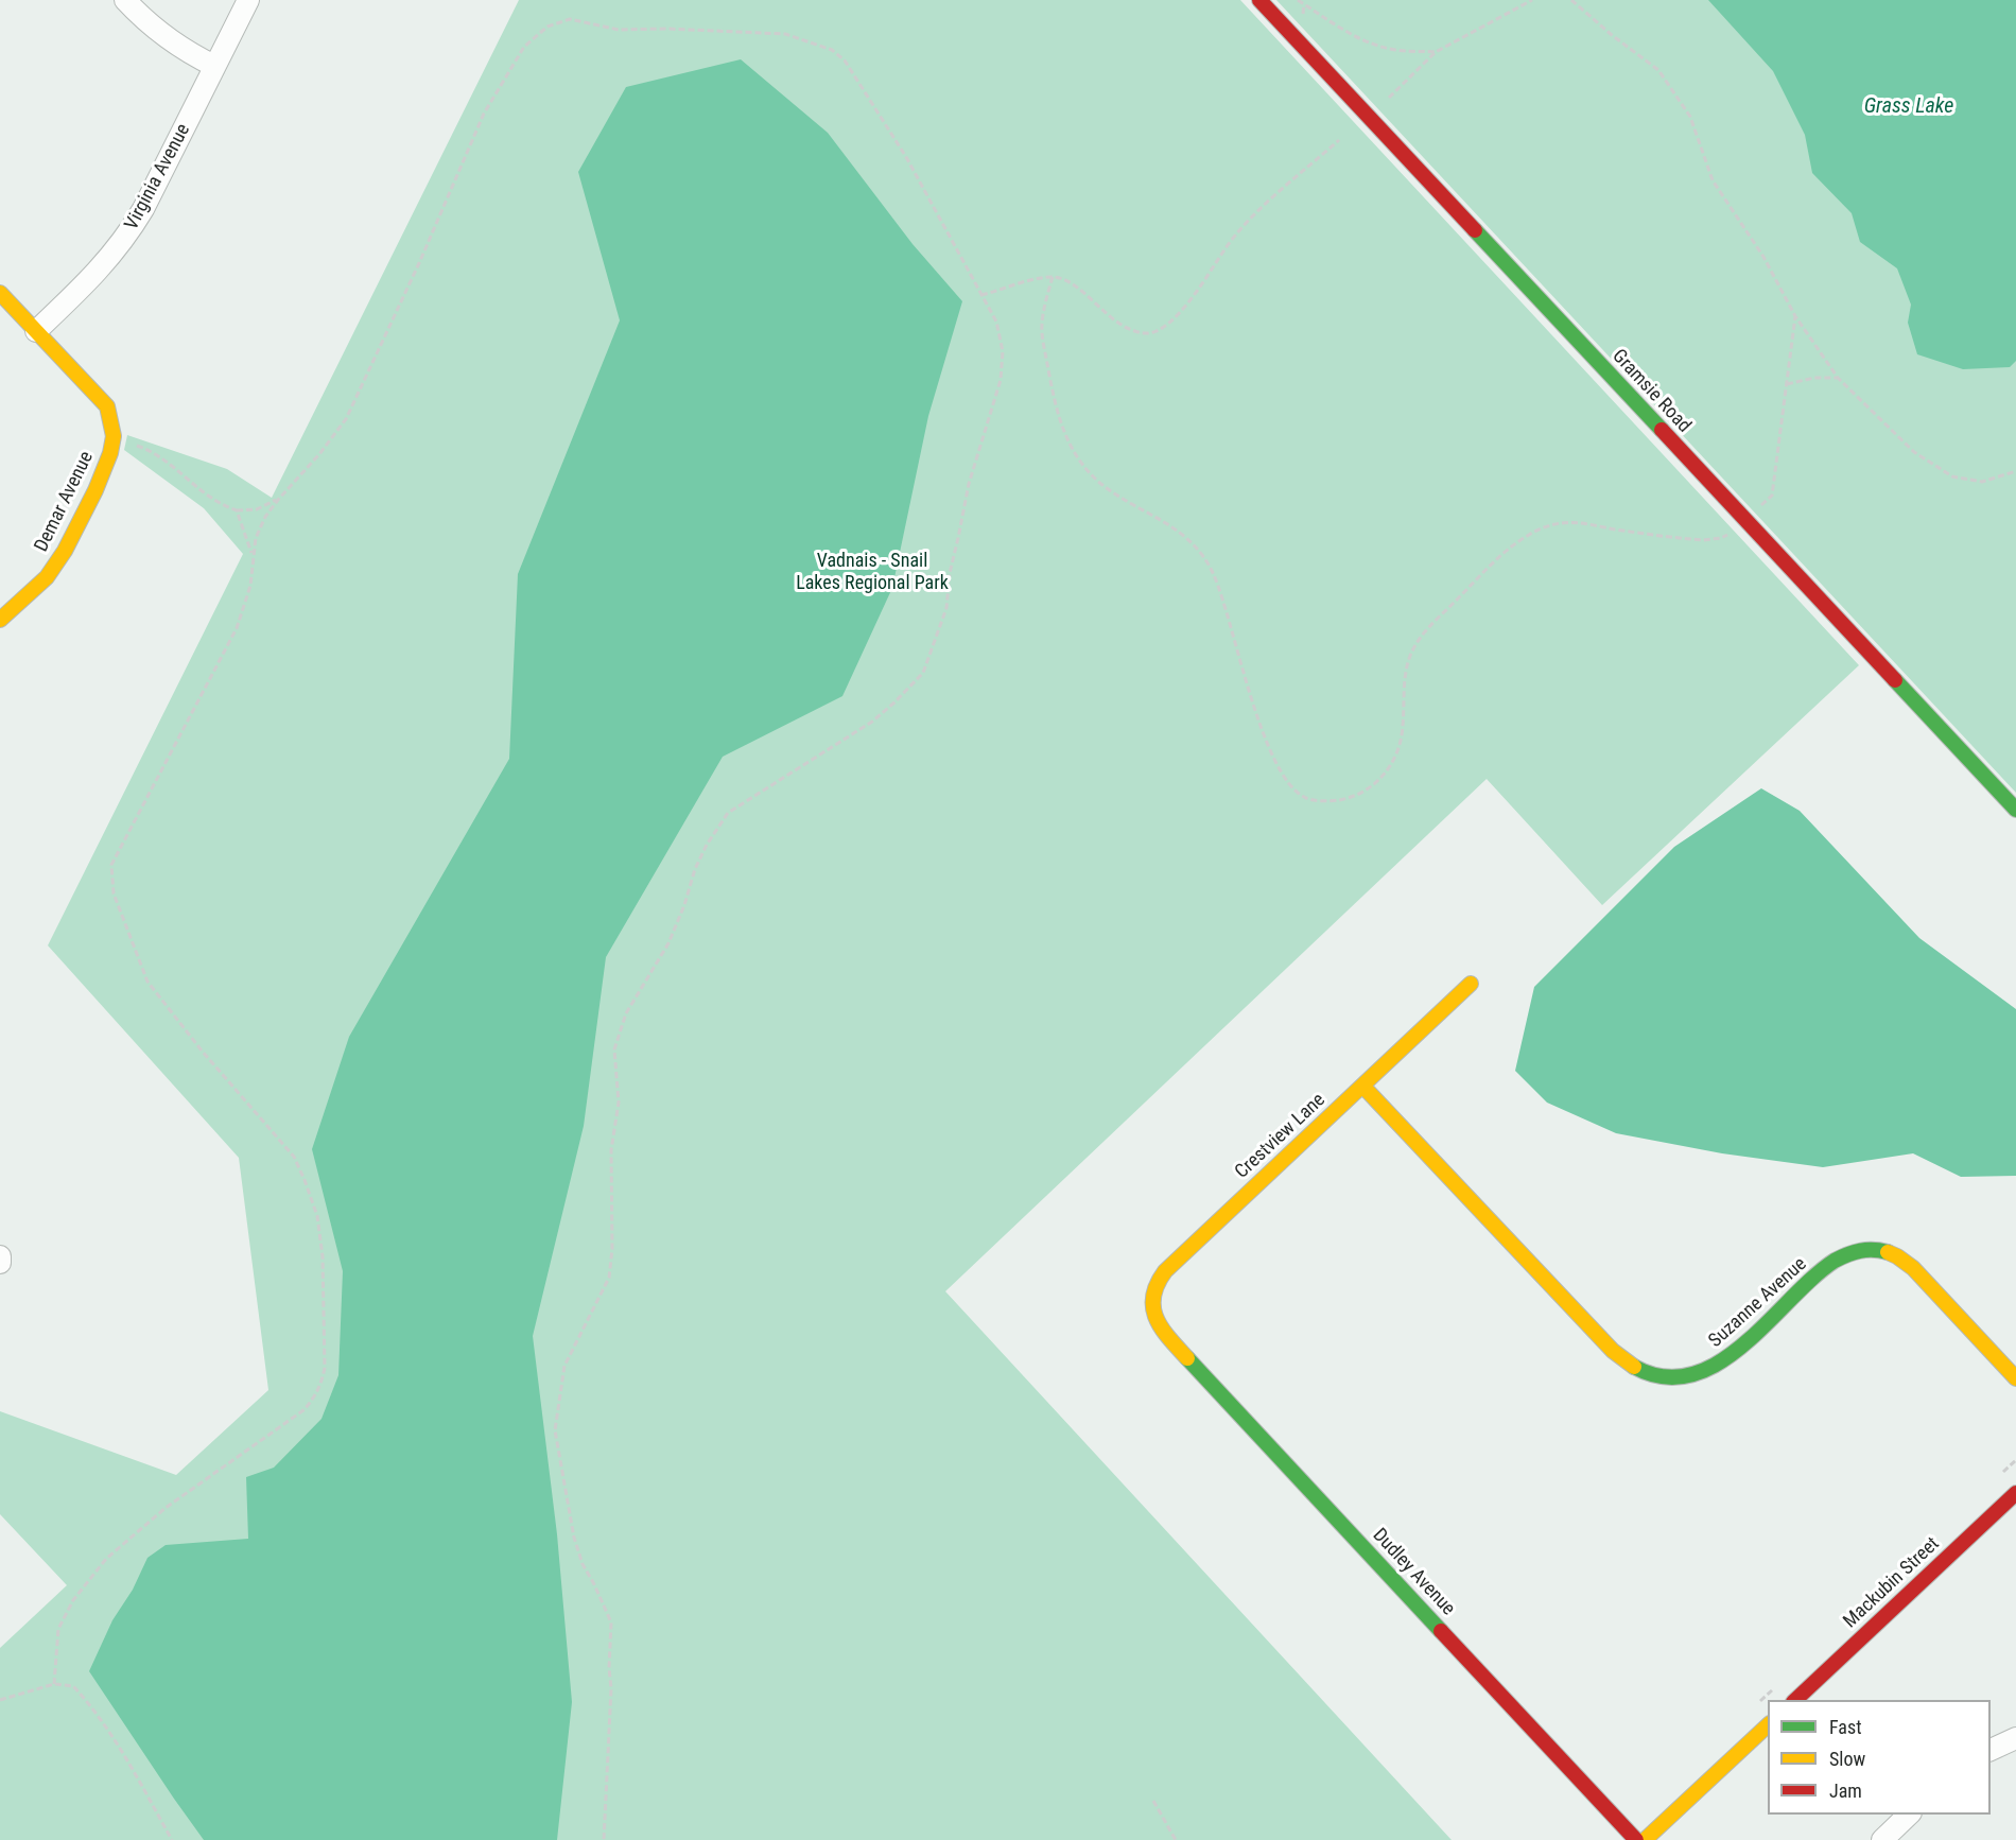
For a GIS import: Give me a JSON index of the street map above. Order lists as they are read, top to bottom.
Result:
{
  "streets": {
    "street": [
      "Virginia Avenue",
      "Gramsie Road",
      "Demar Avenue",
      "Crestview Lane",
      "Suzanne Avenue",
      "Dudley Avenue",
      "Mackubin Street"
    ]
  },
  "crossings": [
    ["Virginia Avenue", "Demar Avenue"],
    ["Crestview Lane", "Suzanne Avenue"],
    ["Crestview Lane", "Dudley Avenue"]
  ],
  "water": ["Grass Lake"],
  "parks": ["Vadnais - Snail Lakes Regional Park"],
  "legend": ["Fast", "Slow", "Jam"]
}
